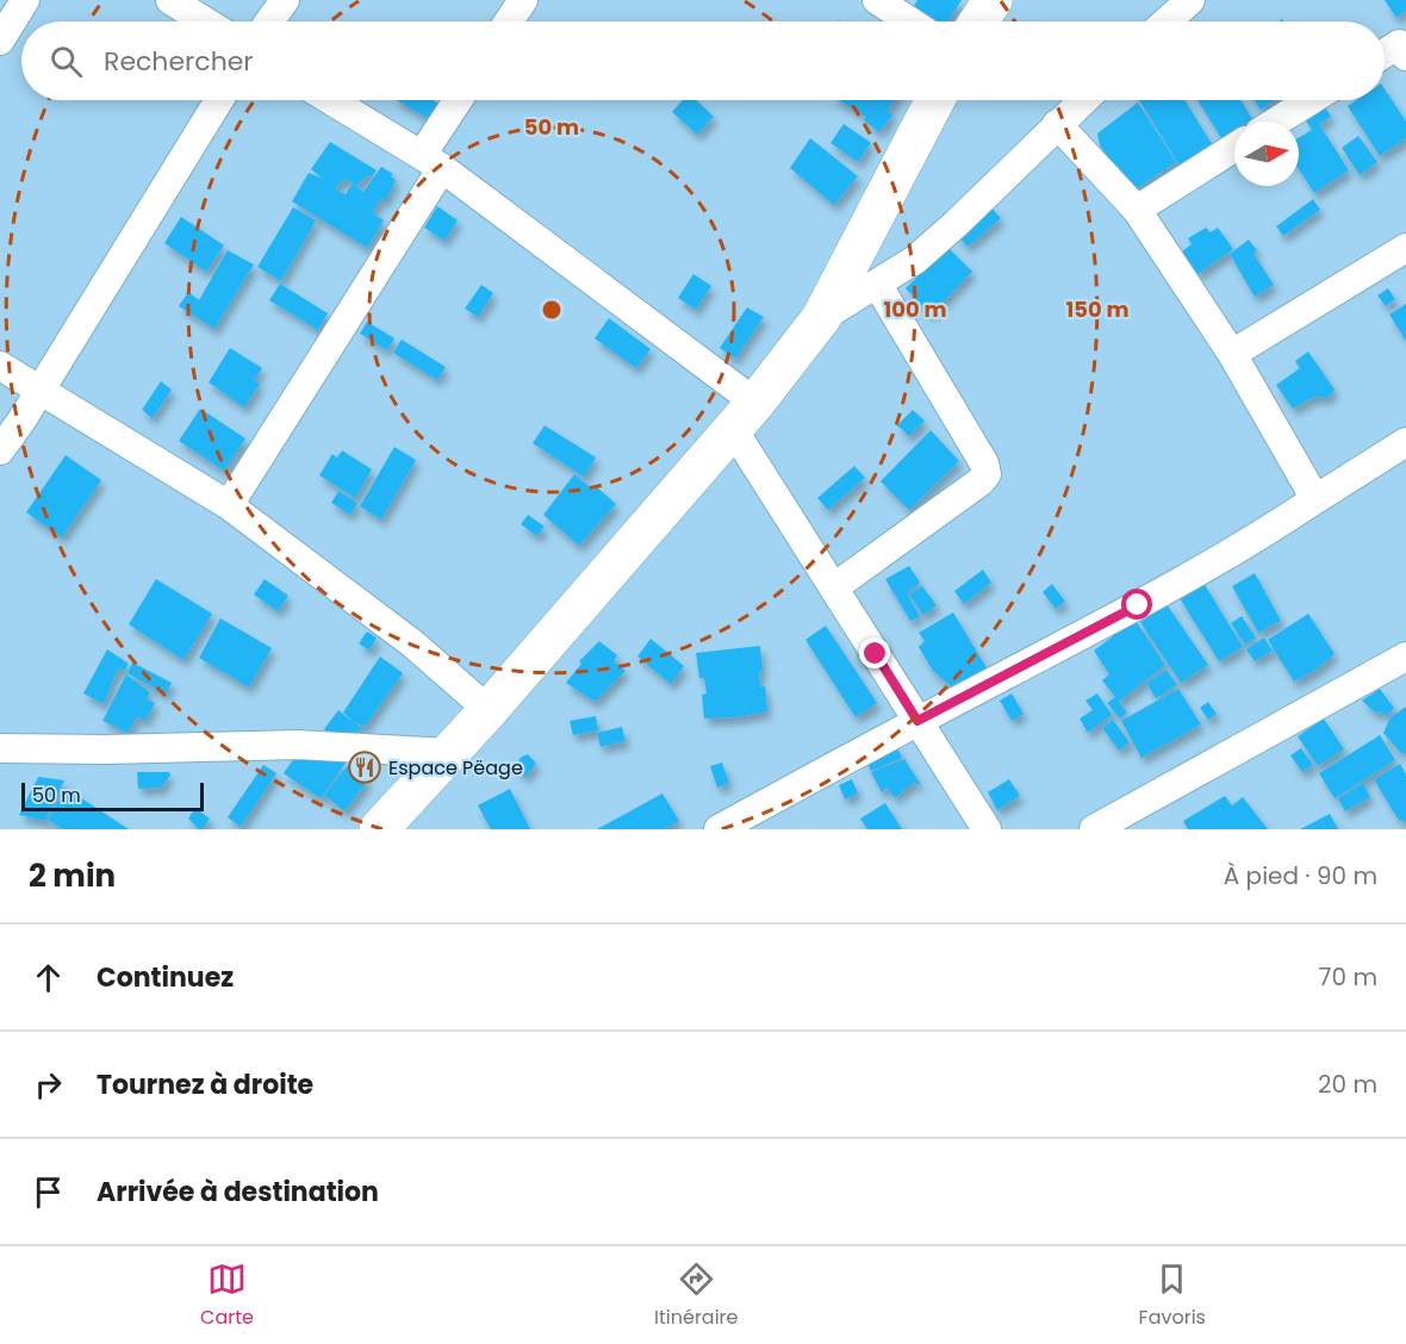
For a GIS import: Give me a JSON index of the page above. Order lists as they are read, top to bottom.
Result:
{
  "places": {
    "restaurant": ["Espace Pëage"]
  },
  "scale_bar": "50 m",
  "north": "right",
  "page": {
    "search": "Rechercher",
    "scale": "50 m",
    "heading": ["2 min", "À pied · 90 m"],
    "list": [
      ["Continuez", "70 m"],
      ["Tournez à droite", "20 m"],
      "Arrivée à destination"
    ],
    "nav": ["Carte", "Itinéraire", "Favoris"]
  },
  "rings": ["50 m", "100 m", "150 m"]
}
